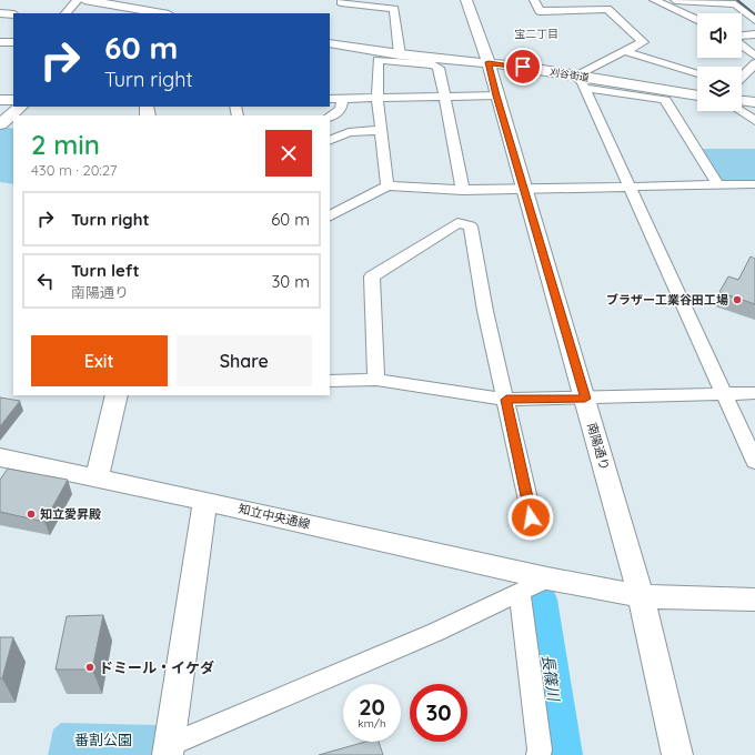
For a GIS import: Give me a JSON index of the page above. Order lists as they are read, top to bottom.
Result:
{
  "streets": {
    "street": ["刈谷街道", "南陽通り", "知立中央通線"]
  },
  "crossings": [
    ["刈谷街道", "南陽通り"],
    ["南陽通り", "知立中央通線"]
  ],
  "districts": ["宝二丁目"],
  "water": ["長篠川"],
  "parks": ["番割公園"],
  "places": ["ブラザー工業谷田工場", "知立愛昇殿", "ドミール・イケダ"],
  "page": {
    "turn": ["60 m", "Turn right"],
    "heading": ["2 min", "430 m · 20:27"],
    "list": [
      {
        "name": "Turn right",
        "value": "60 m"
      },
      {
        "name": "Turn left",
        "note": "南陽通り",
        "value": "30 m"
      }
    ],
    "buttons": ["Exit", "Share"],
    "speed": "20 km/h",
    "limit": "30"
  }
}
